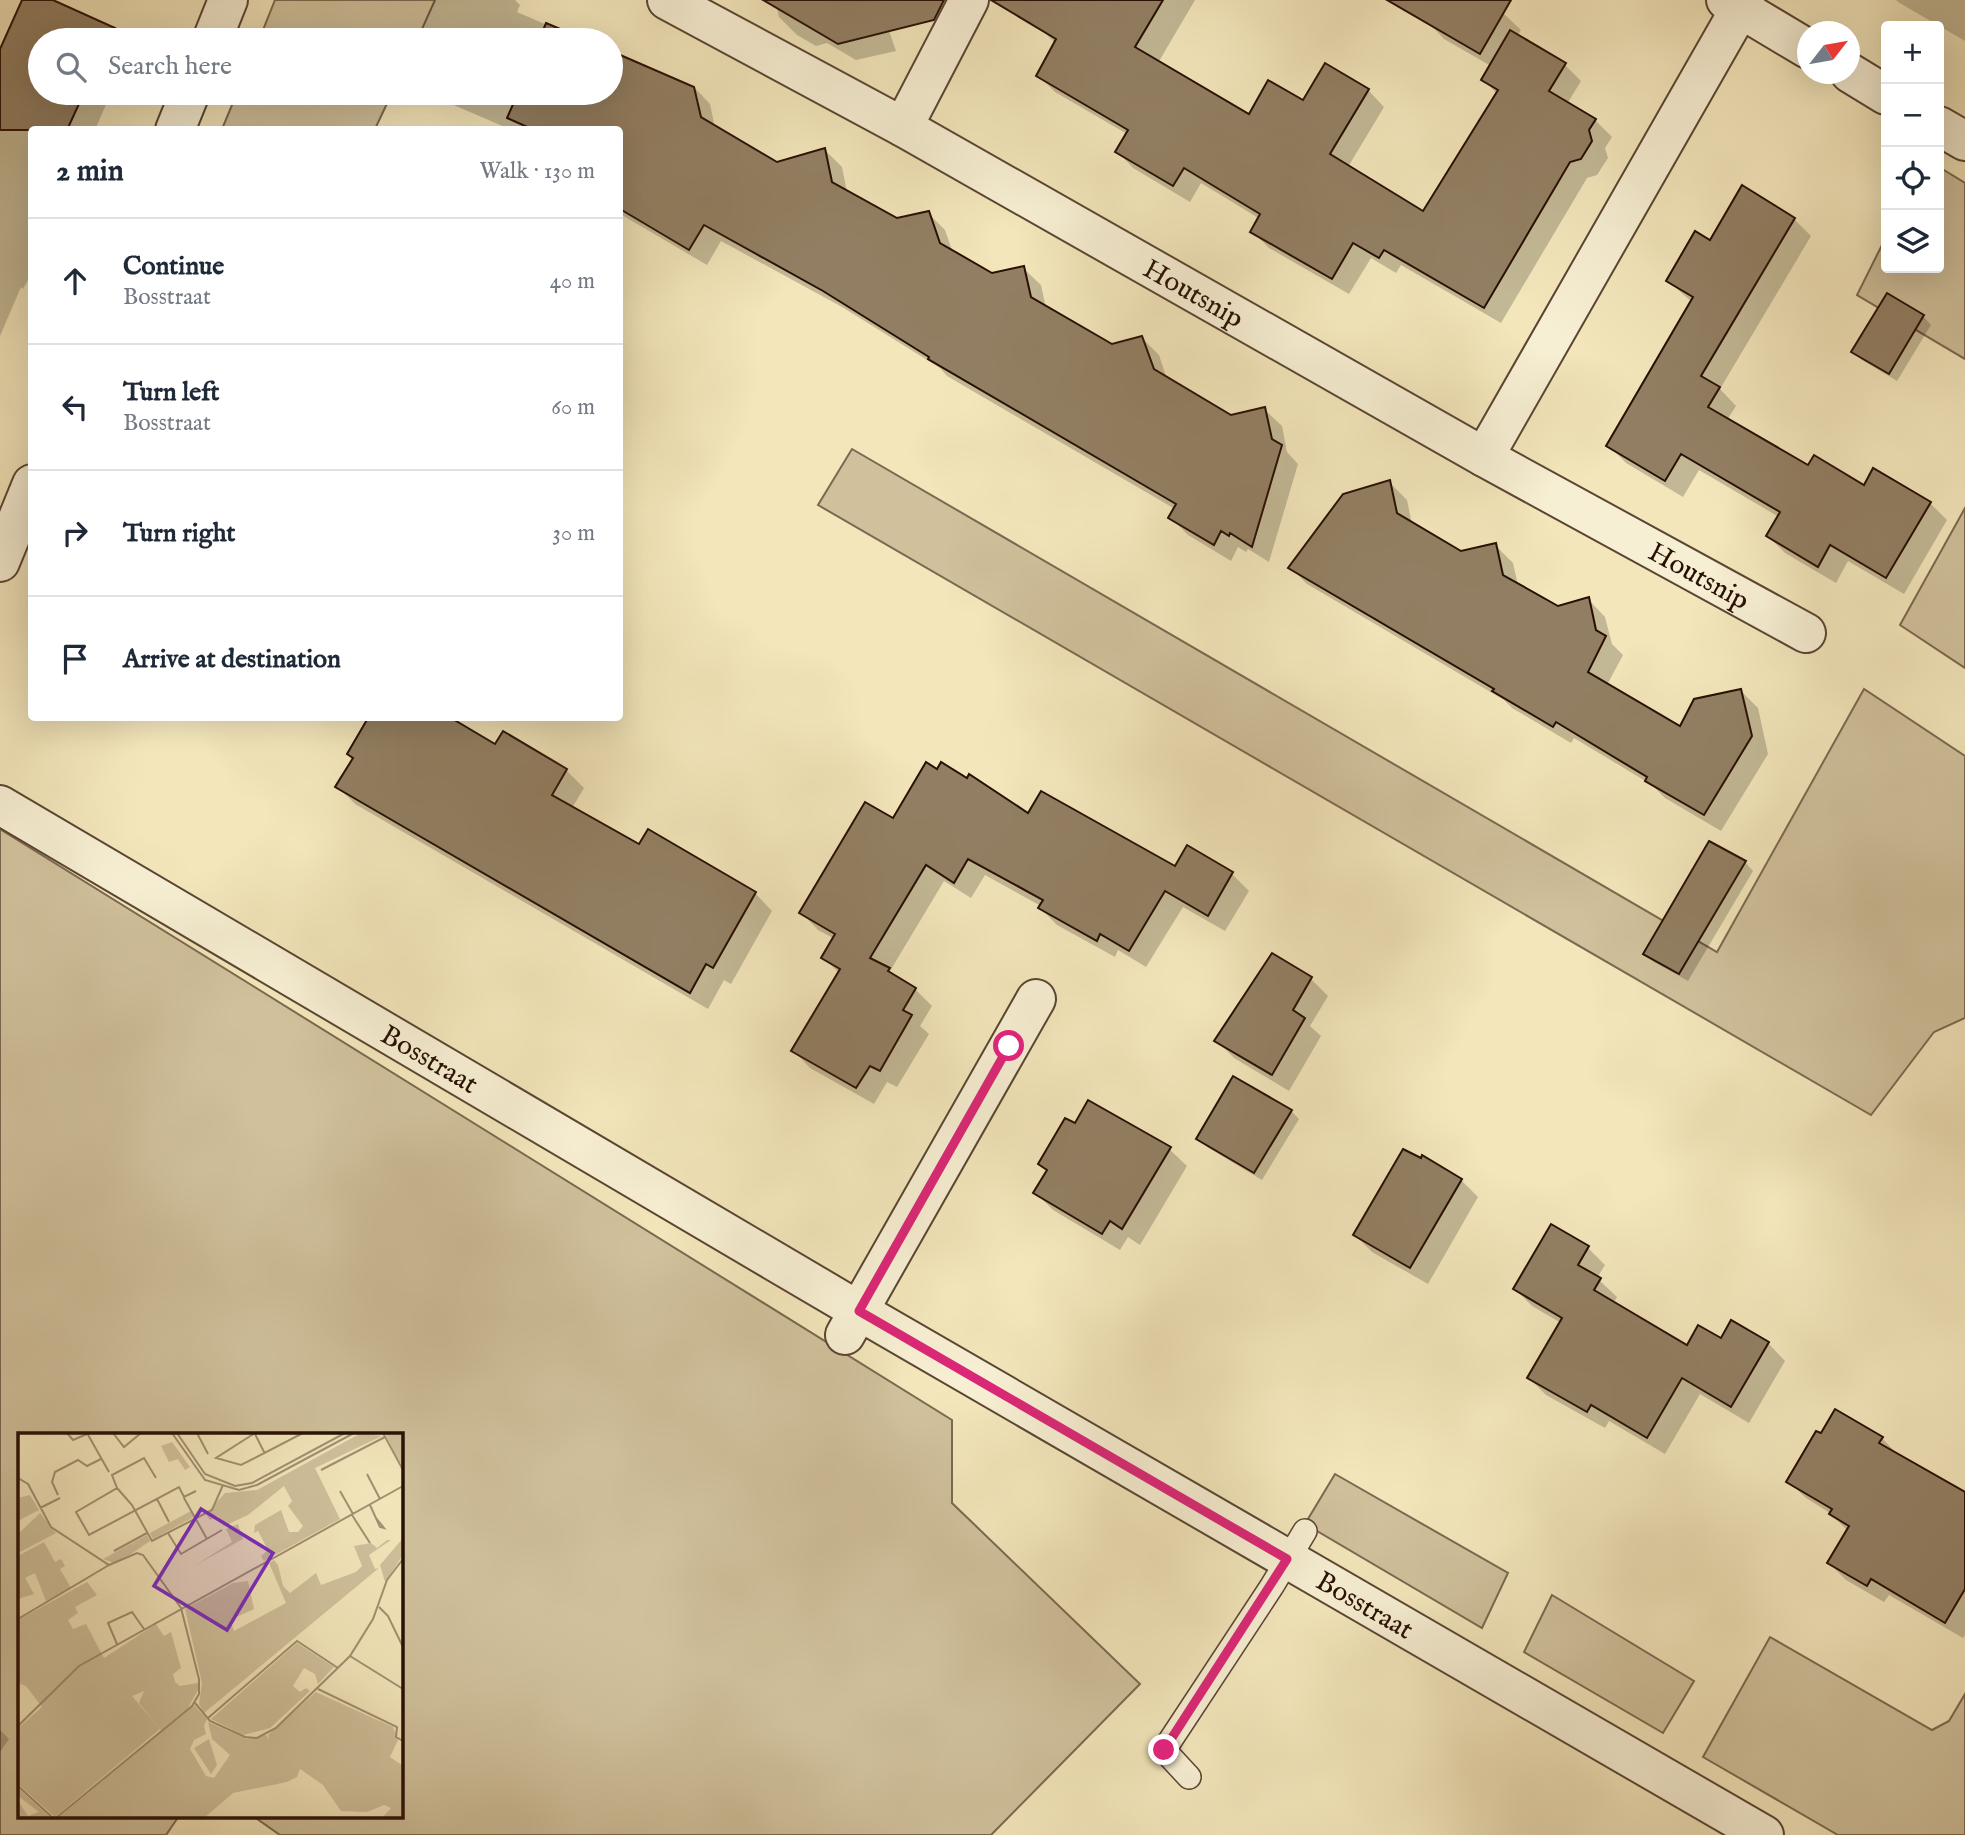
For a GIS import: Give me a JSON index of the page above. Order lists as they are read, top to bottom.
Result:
{
  "streets": {
    "street": ["Houtsnip", "Bosstraat"]
  },
  "north": "top right",
  "page": {
    "map_buttons": ["+", "−"],
    "search": "Search here",
    "heading": ["2 min", "Walk · 130 m"],
    "list": [
      ["Continue", "Bosstraat", "40 m"],
      ["Turn left", "Bosstraat", "60 m"],
      ["Turn right", "30 m"],
      "Arrive at destination"
    ]
  }
}
